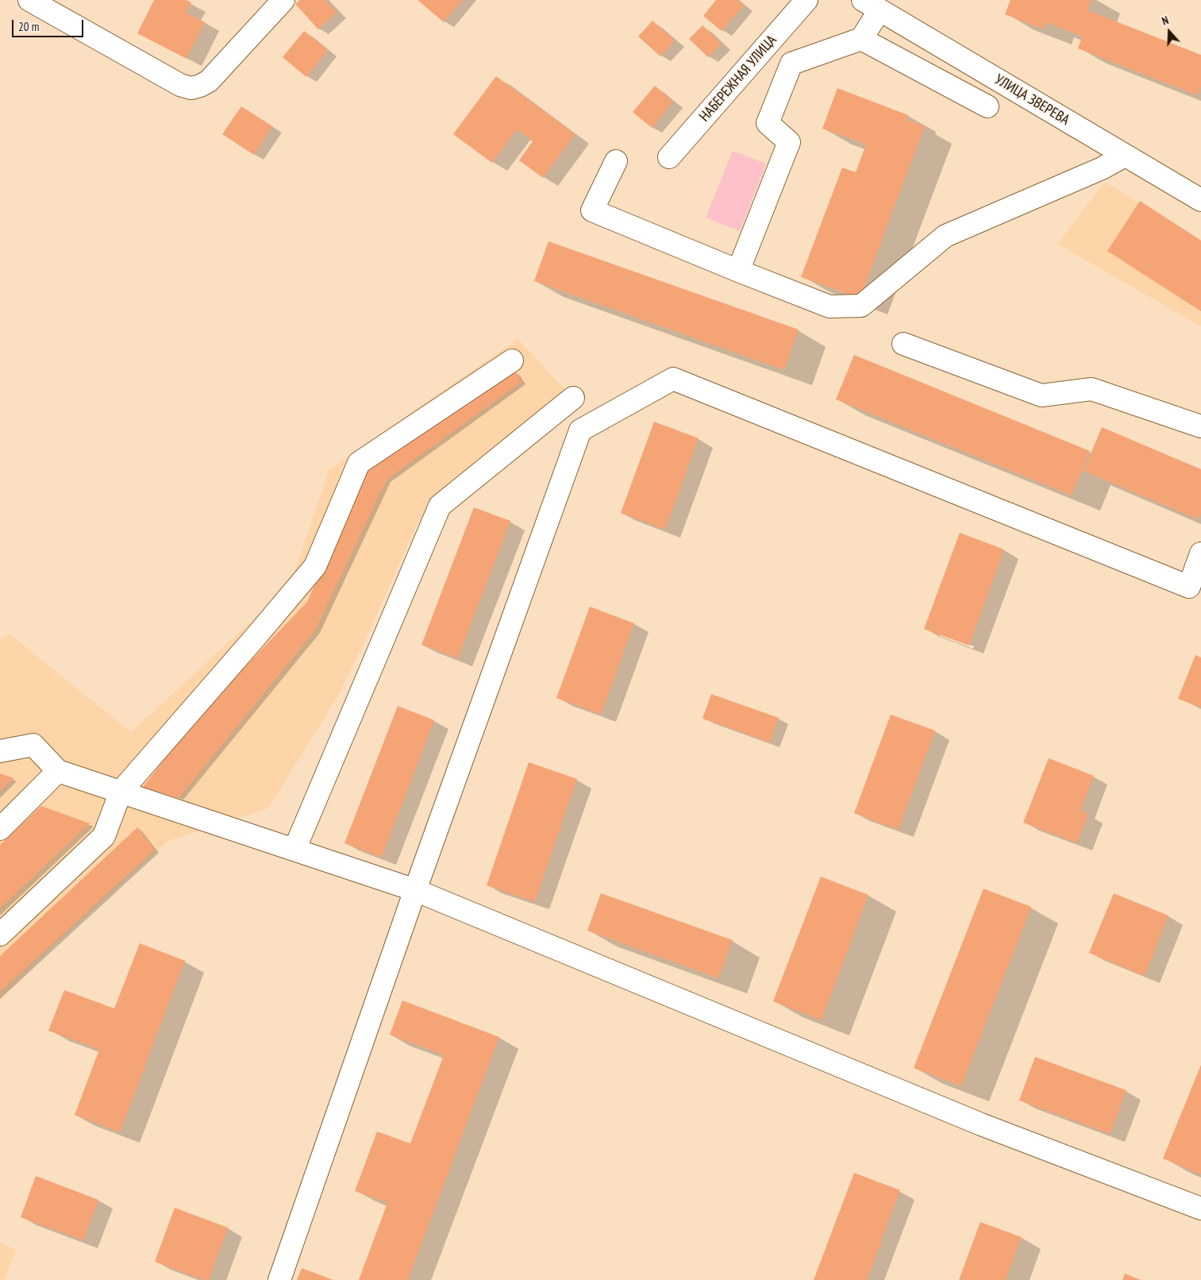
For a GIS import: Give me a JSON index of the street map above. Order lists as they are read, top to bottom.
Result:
{
  "streets": {
    "street": ["НАБЕРЕЖНАЯ УЛИЦА", "УЛИЦА ЗВЕРЕВА"]
  },
  "scale_bar": "20 m",
  "north": "top"
}
